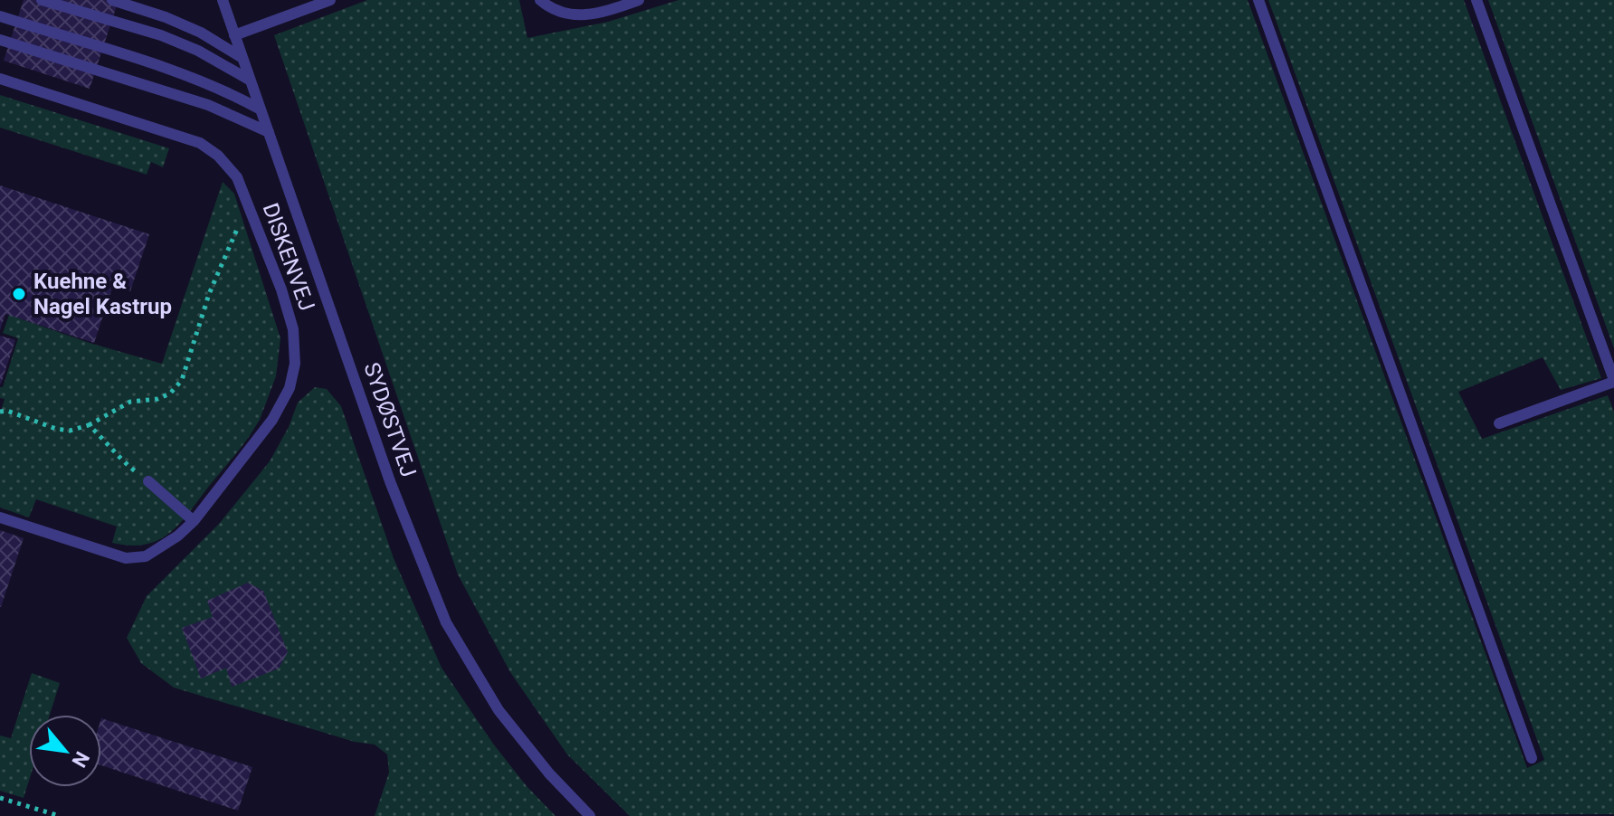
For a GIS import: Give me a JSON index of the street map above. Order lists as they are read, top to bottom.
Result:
{
  "streets": {
    "lane": ["DISKENVEJ", "SYDØSTVEJ"]
  },
  "places": ["Kuehne & Nagel Kastrup"],
  "north": "bottom right"
}
